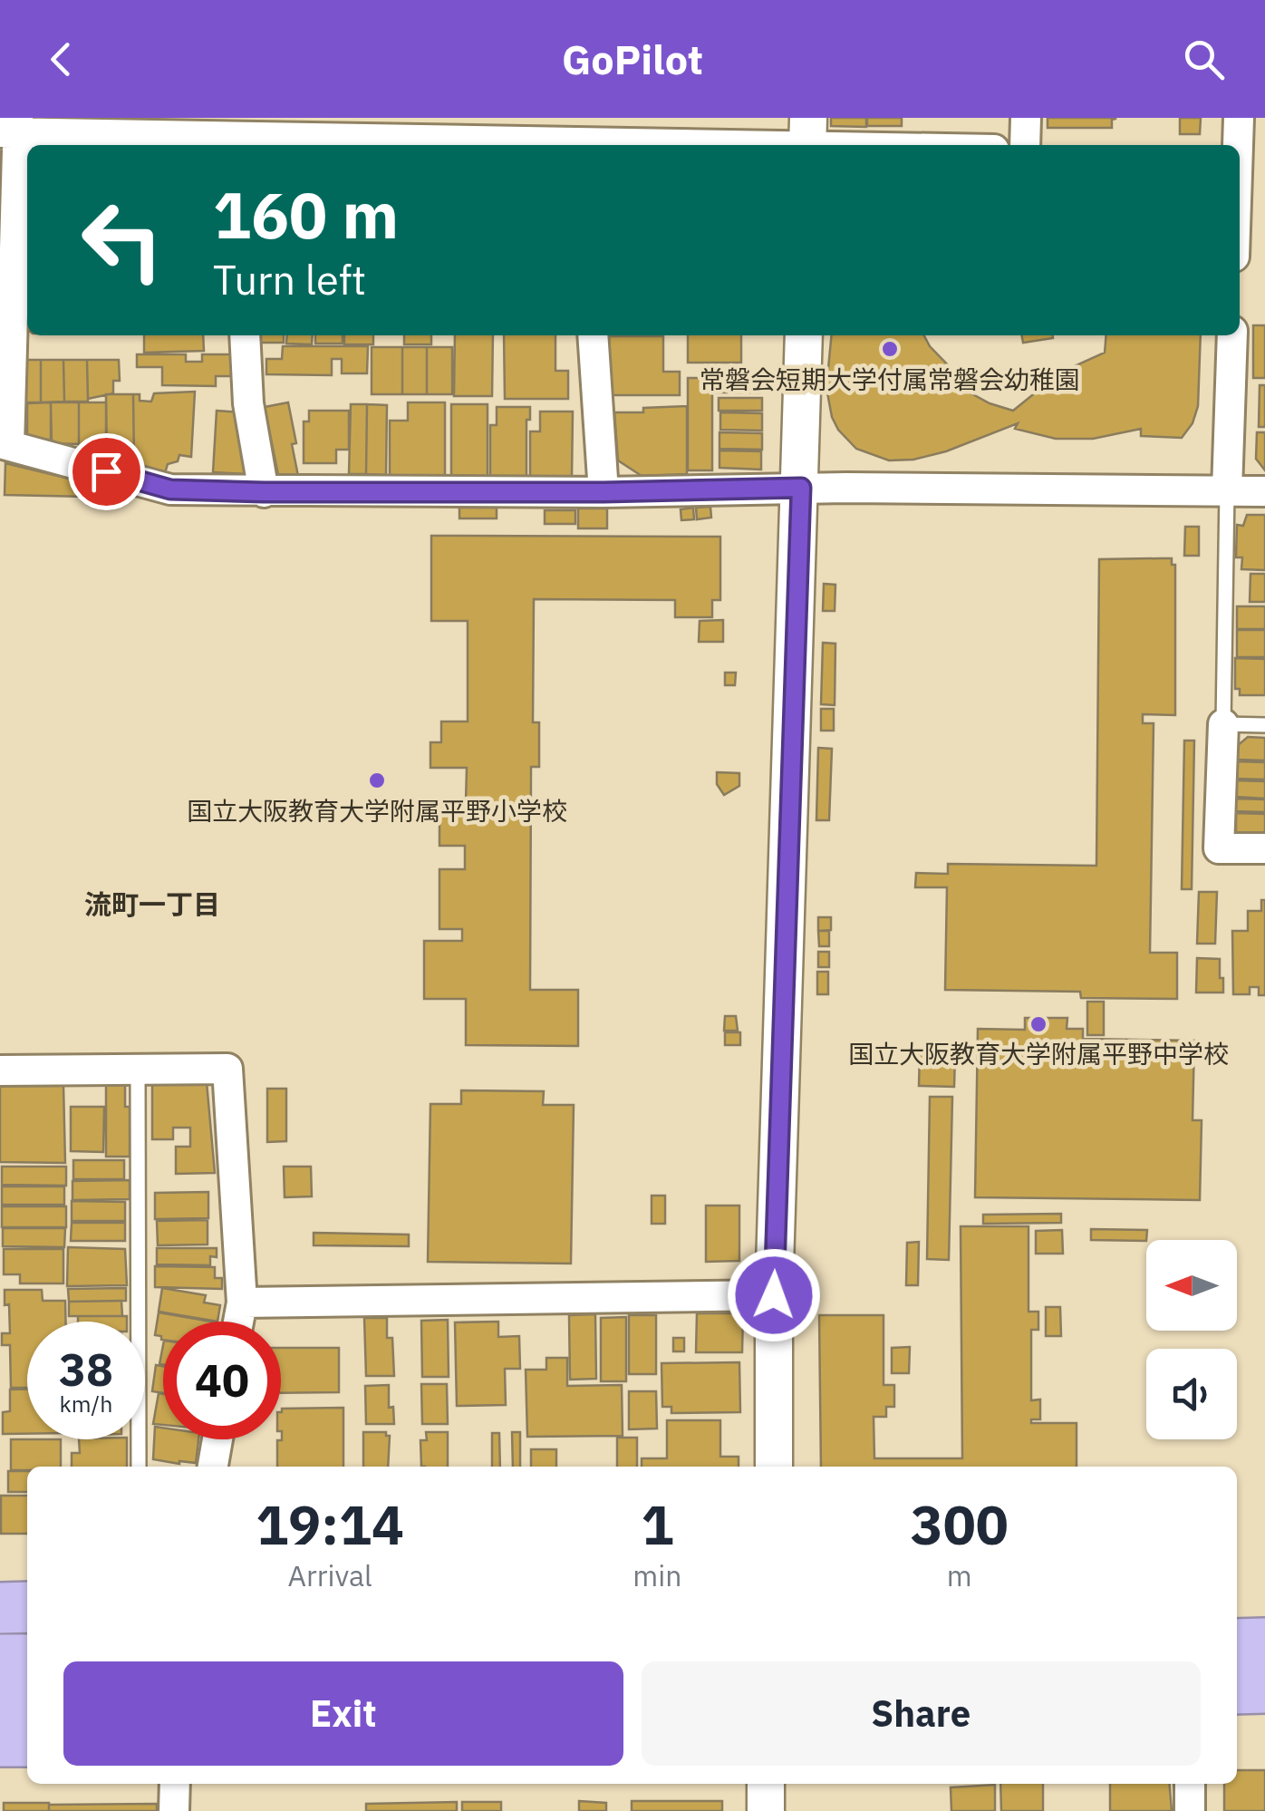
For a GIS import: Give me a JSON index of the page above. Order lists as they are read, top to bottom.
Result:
{
  "districts": ["流町一丁目"],
  "places": ["常磐会短期大学付属常磐会幼稚園", "国立大阪教育大学附属平野小学校", "国立大阪教育大学附属平野中学校"],
  "north": "left",
  "page": {
    "header": "GoPilot",
    "turn": ["160 m", "Turn left"],
    "speed": "38 km/h",
    "limit": "40",
    "eta": [
      "19:14",
      "Arrival",
      "1",
      "min",
      "300",
      "m"
    ],
    "buttons": ["Exit", "Share"]
  }
}
